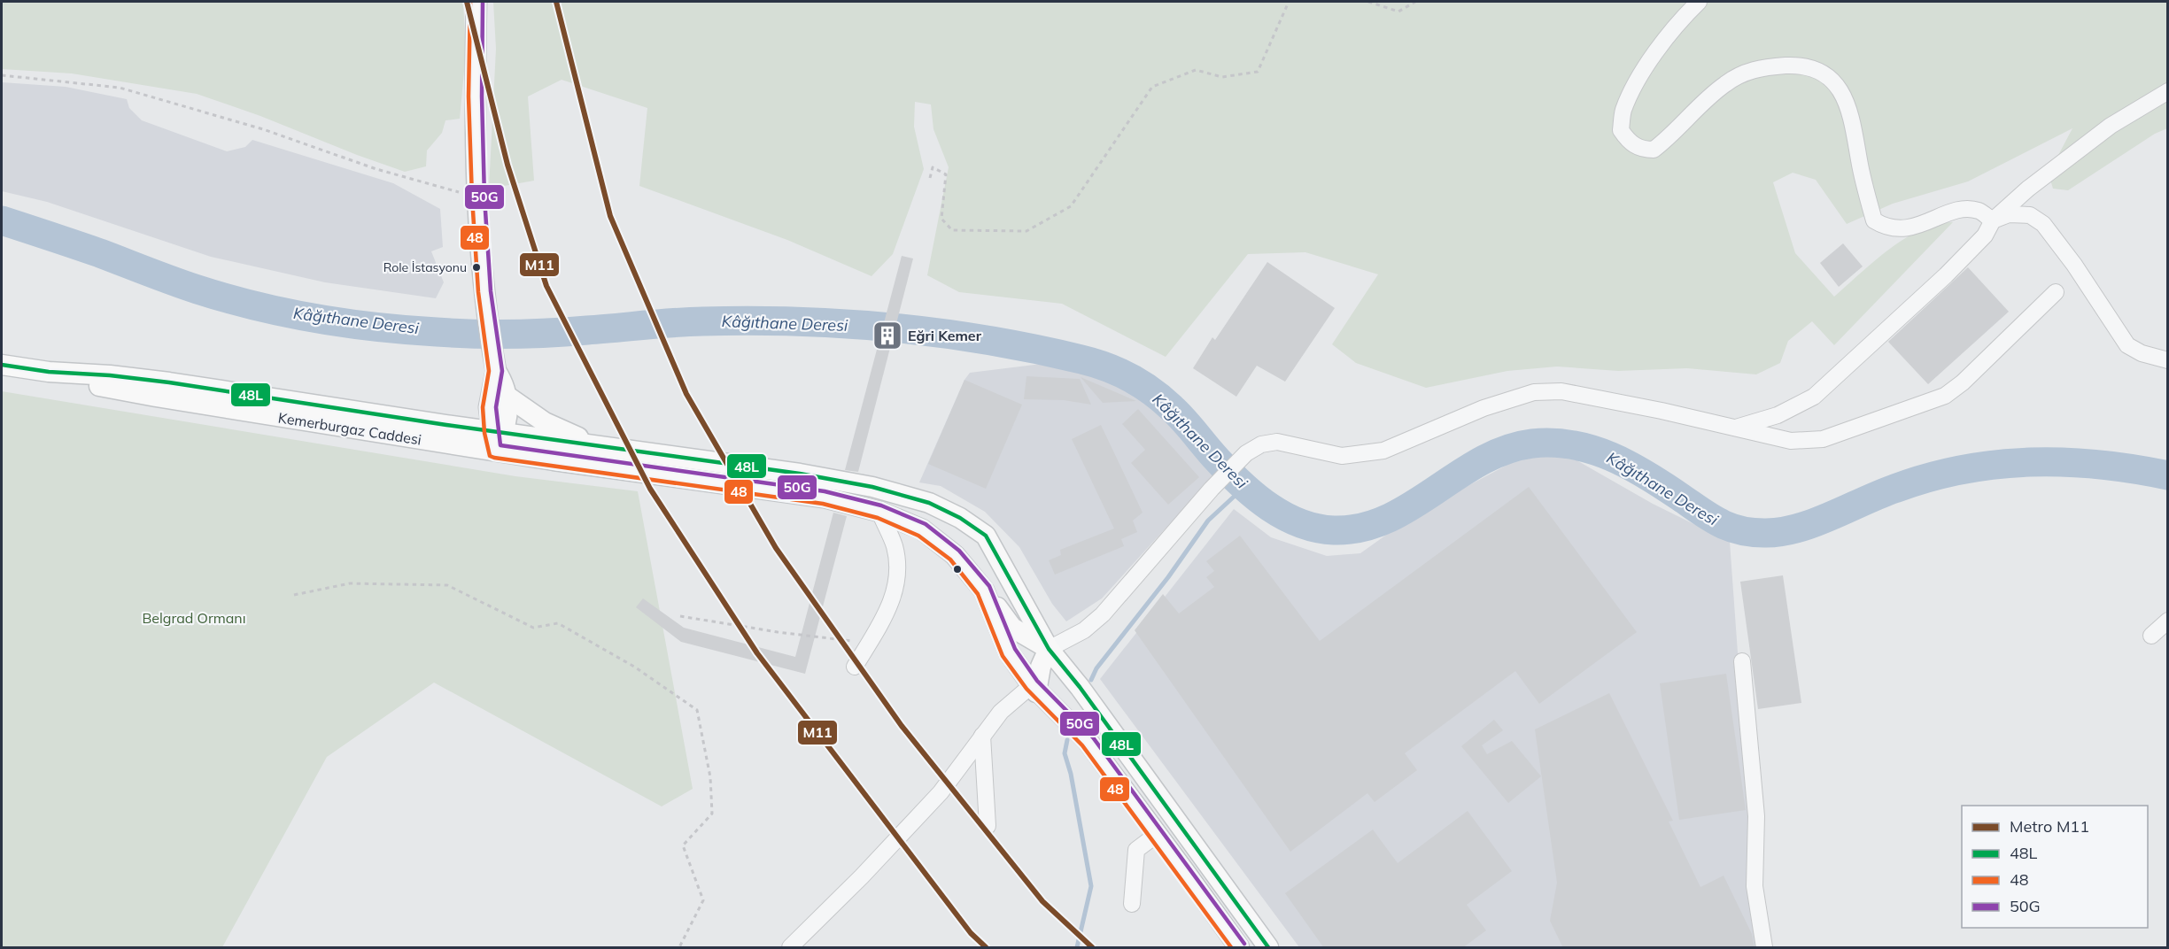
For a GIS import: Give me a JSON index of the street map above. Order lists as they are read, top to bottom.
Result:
{
  "streets": {
    "main road": ["Kemerburgaz Caddesi"]
  },
  "water": ["Kâğıthane Deresi"],
  "parks": ["Belgrad Ormanı"],
  "places": {
    "other": ["Role İstasyonu"],
    "building": ["Eğri Kemer"]
  },
  "lines": [
    "metro line M11",
    "transit line 48",
    "transit line 50G",
    "transit line 48L"
  ],
  "legend": [
    "Metro M11",
    "48L",
    "48",
    "50G"
  ]
}
